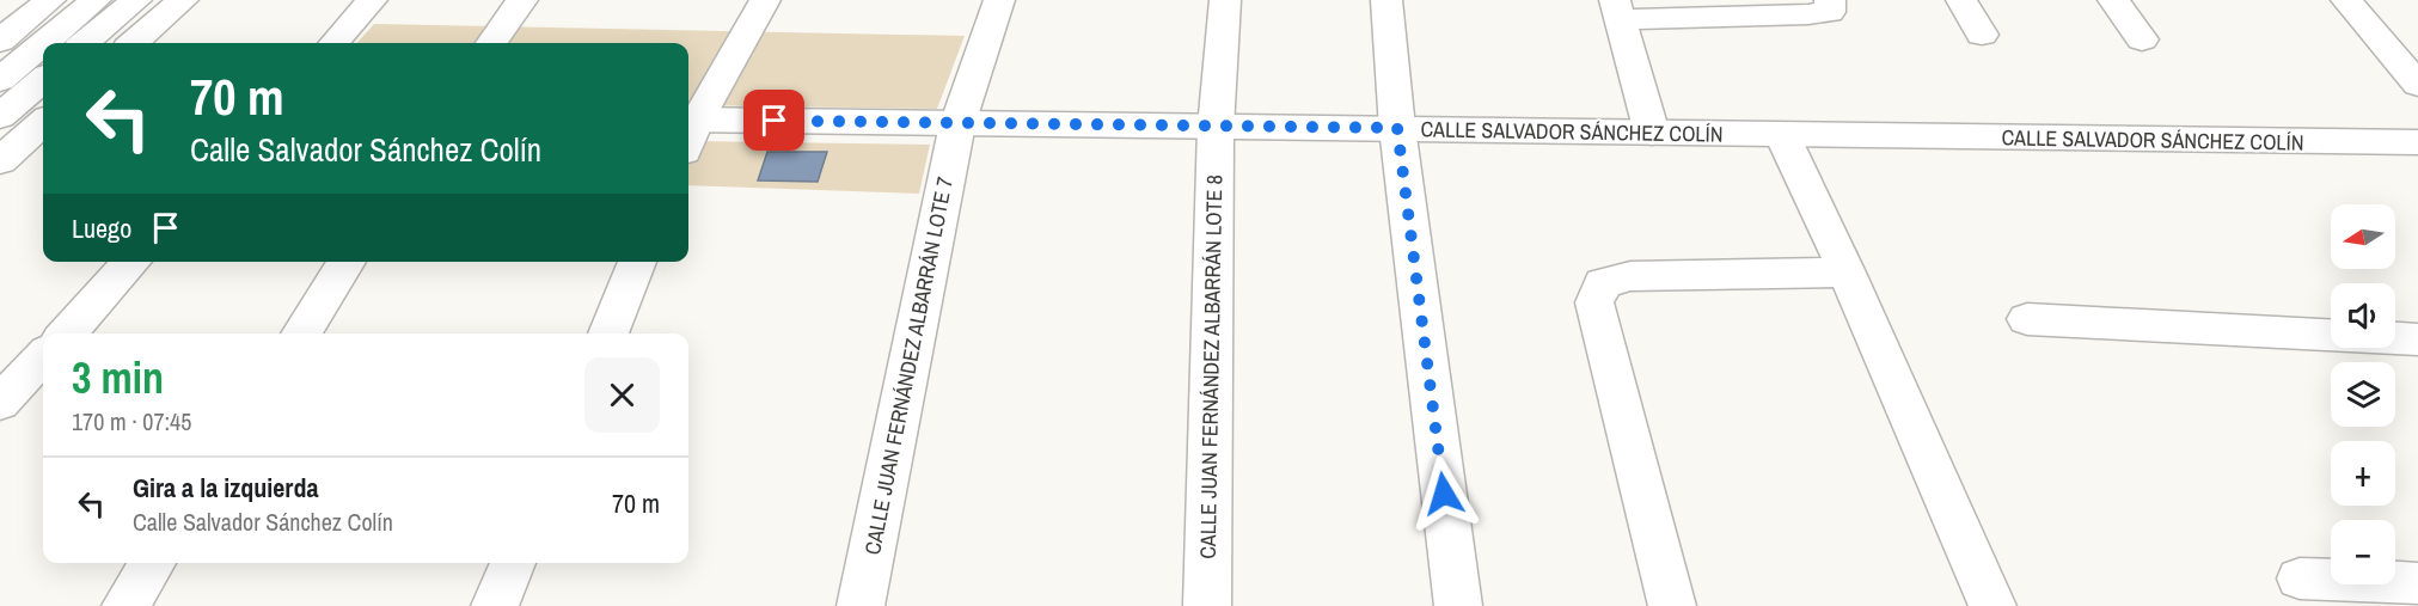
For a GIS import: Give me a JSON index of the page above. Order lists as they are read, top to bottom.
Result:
{
  "streets": {
    "street": ["CALLE SALVADOR SÁNCHEZ COLÍN", "CALLE JUAN FERNÁNDEZ ALBARRÁN LOTE 7", "CALLE JUAN FERNÁNDEZ ALBARRÁN LOTE 8"]
  },
  "crossings": [
    ["CALLE SALVADOR SÁNCHEZ COLÍN", "CALLE JUAN FERNÁNDEZ ALBARRÁN LOTE 7"],
    ["CALLE SALVADOR SÁNCHEZ COLÍN", "CALLE JUAN FERNÁNDEZ ALBARRÁN LOTE 8"]
  ],
  "north": "left",
  "page": {
    "turn": ["70 m", "Calle Salvador Sánchez Colín"],
    "then": "Luego",
    "map_buttons": ["+", "−"],
    "heading": ["3 min", "170 m · 07:45"],
    "list": [
      {
        "name": "Gira a la izquierda",
        "note": "Calle Salvador Sánchez Colín",
        "value": "70 m"
      }
    ]
  }
}
